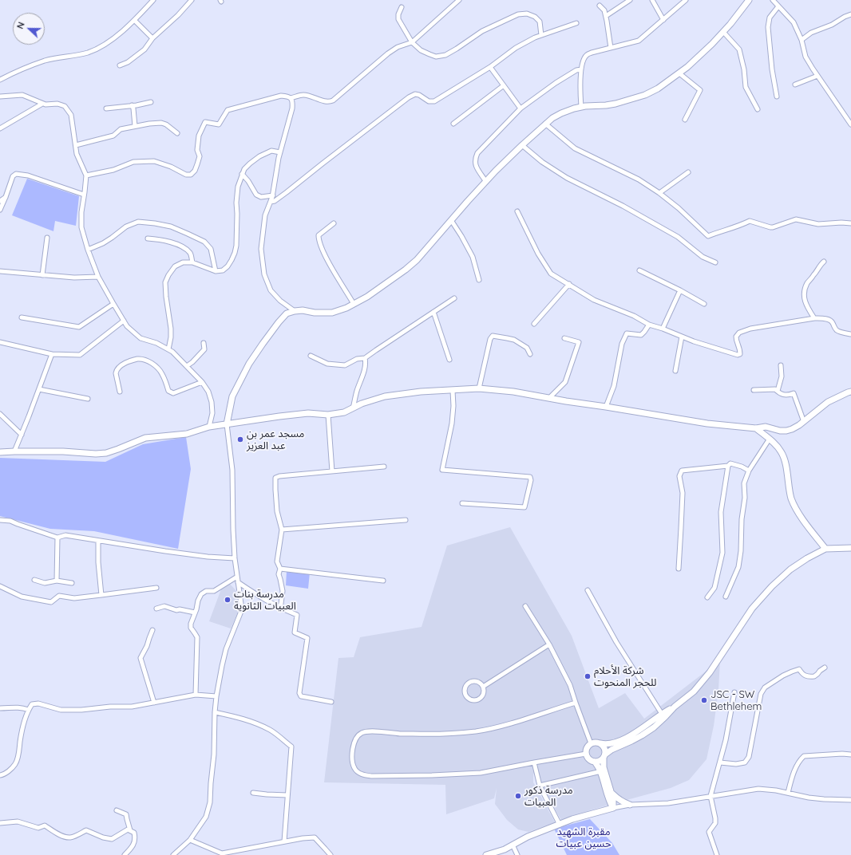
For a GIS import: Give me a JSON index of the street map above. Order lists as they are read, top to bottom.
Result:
{
  "parks": ["مقبرة الشهيد حسين عبيات"],
  "places": [
    "مسجد عمر بن عبد العزيز",
    "مدرسة بنات العبيات الثانوية",
    "شركة الأحلام للحجر المنحوت",
    "JSC - SW Bethlehem",
    "مدرسة ذكور العبيات"
  ],
  "north": "left"
}
